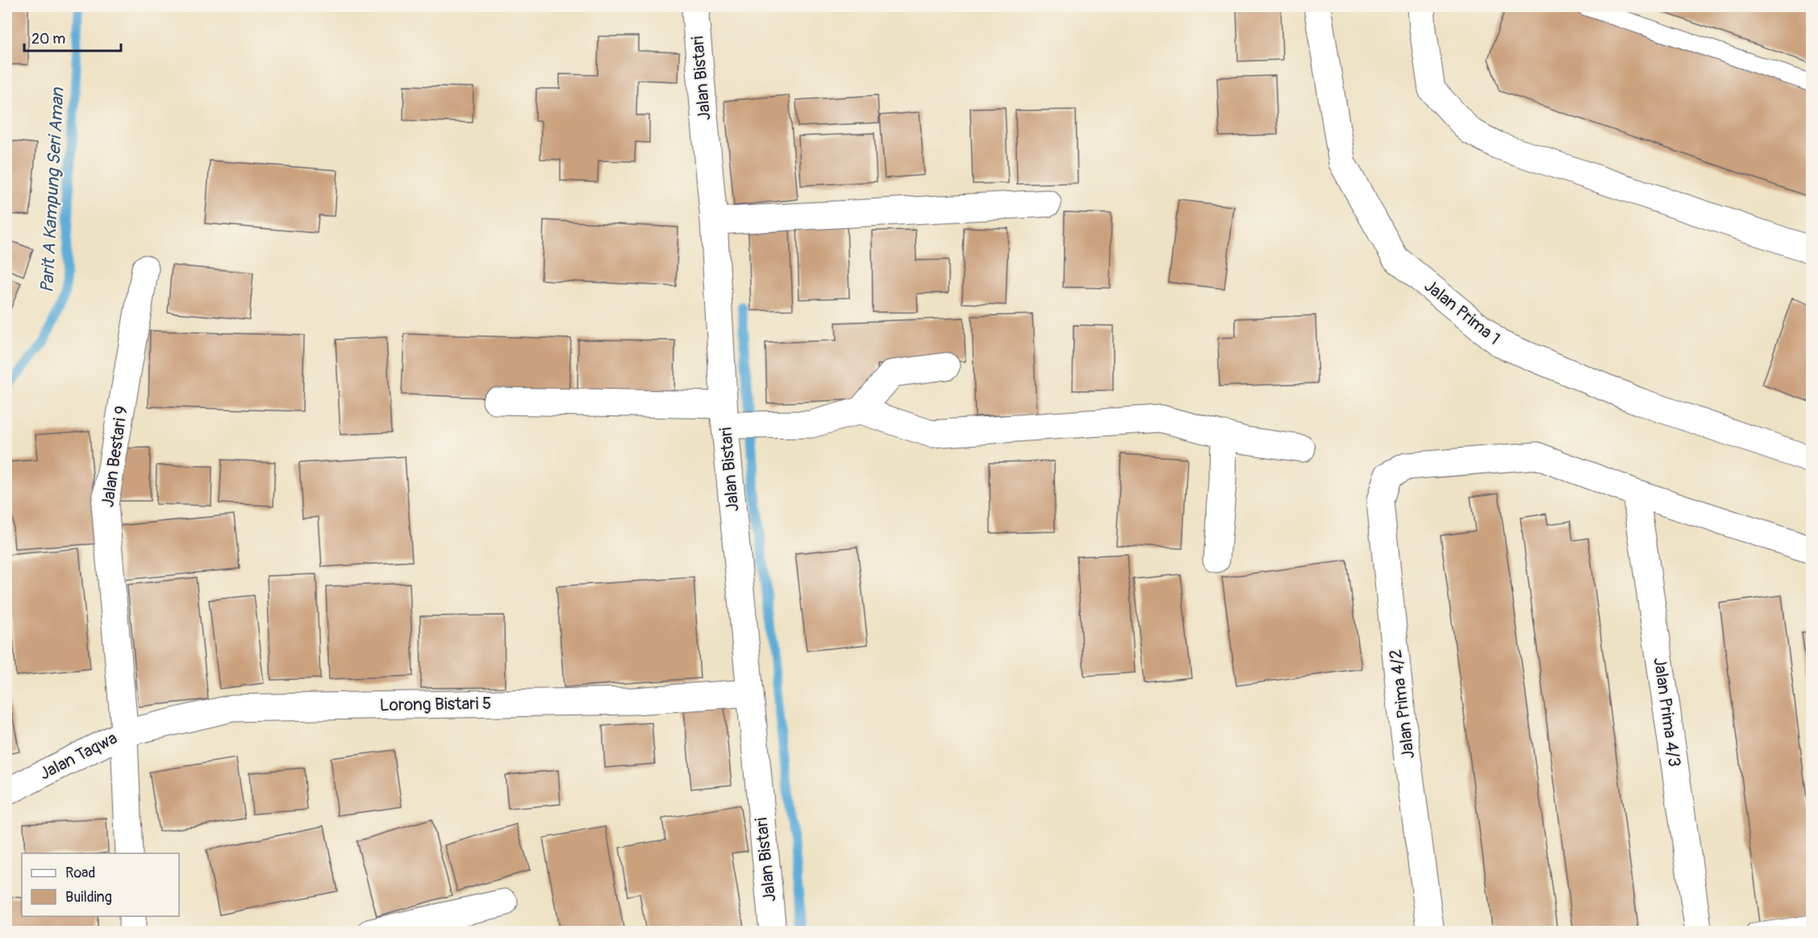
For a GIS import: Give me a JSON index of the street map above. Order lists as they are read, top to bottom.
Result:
{
  "streets": {
    "street": [
      "Jalan Bistari",
      "Jalan Prima 1",
      "Jalan Bestari 9",
      "Lorong Bistari 5",
      "Jalan Prima 4/2",
      "Jalan Prima 4/3",
      "Jalan Taqwa"
    ]
  },
  "crossings": [
    ["Jalan Bistari", "Lorong Bistari 5"],
    ["Jalan Bestari 9", "Lorong Bistari 5"],
    ["Jalan Bestari 9", "Jalan Taqwa"],
    ["Lorong Bistari 5", "Jalan Taqwa"],
    ["Jalan Prima 4/2", "Jalan Prima 4/3"]
  ],
  "water": ["Parit A Kampung Seri Aman"],
  "legend": ["Road", "Building"],
  "scale_bar": "20 m"
}
